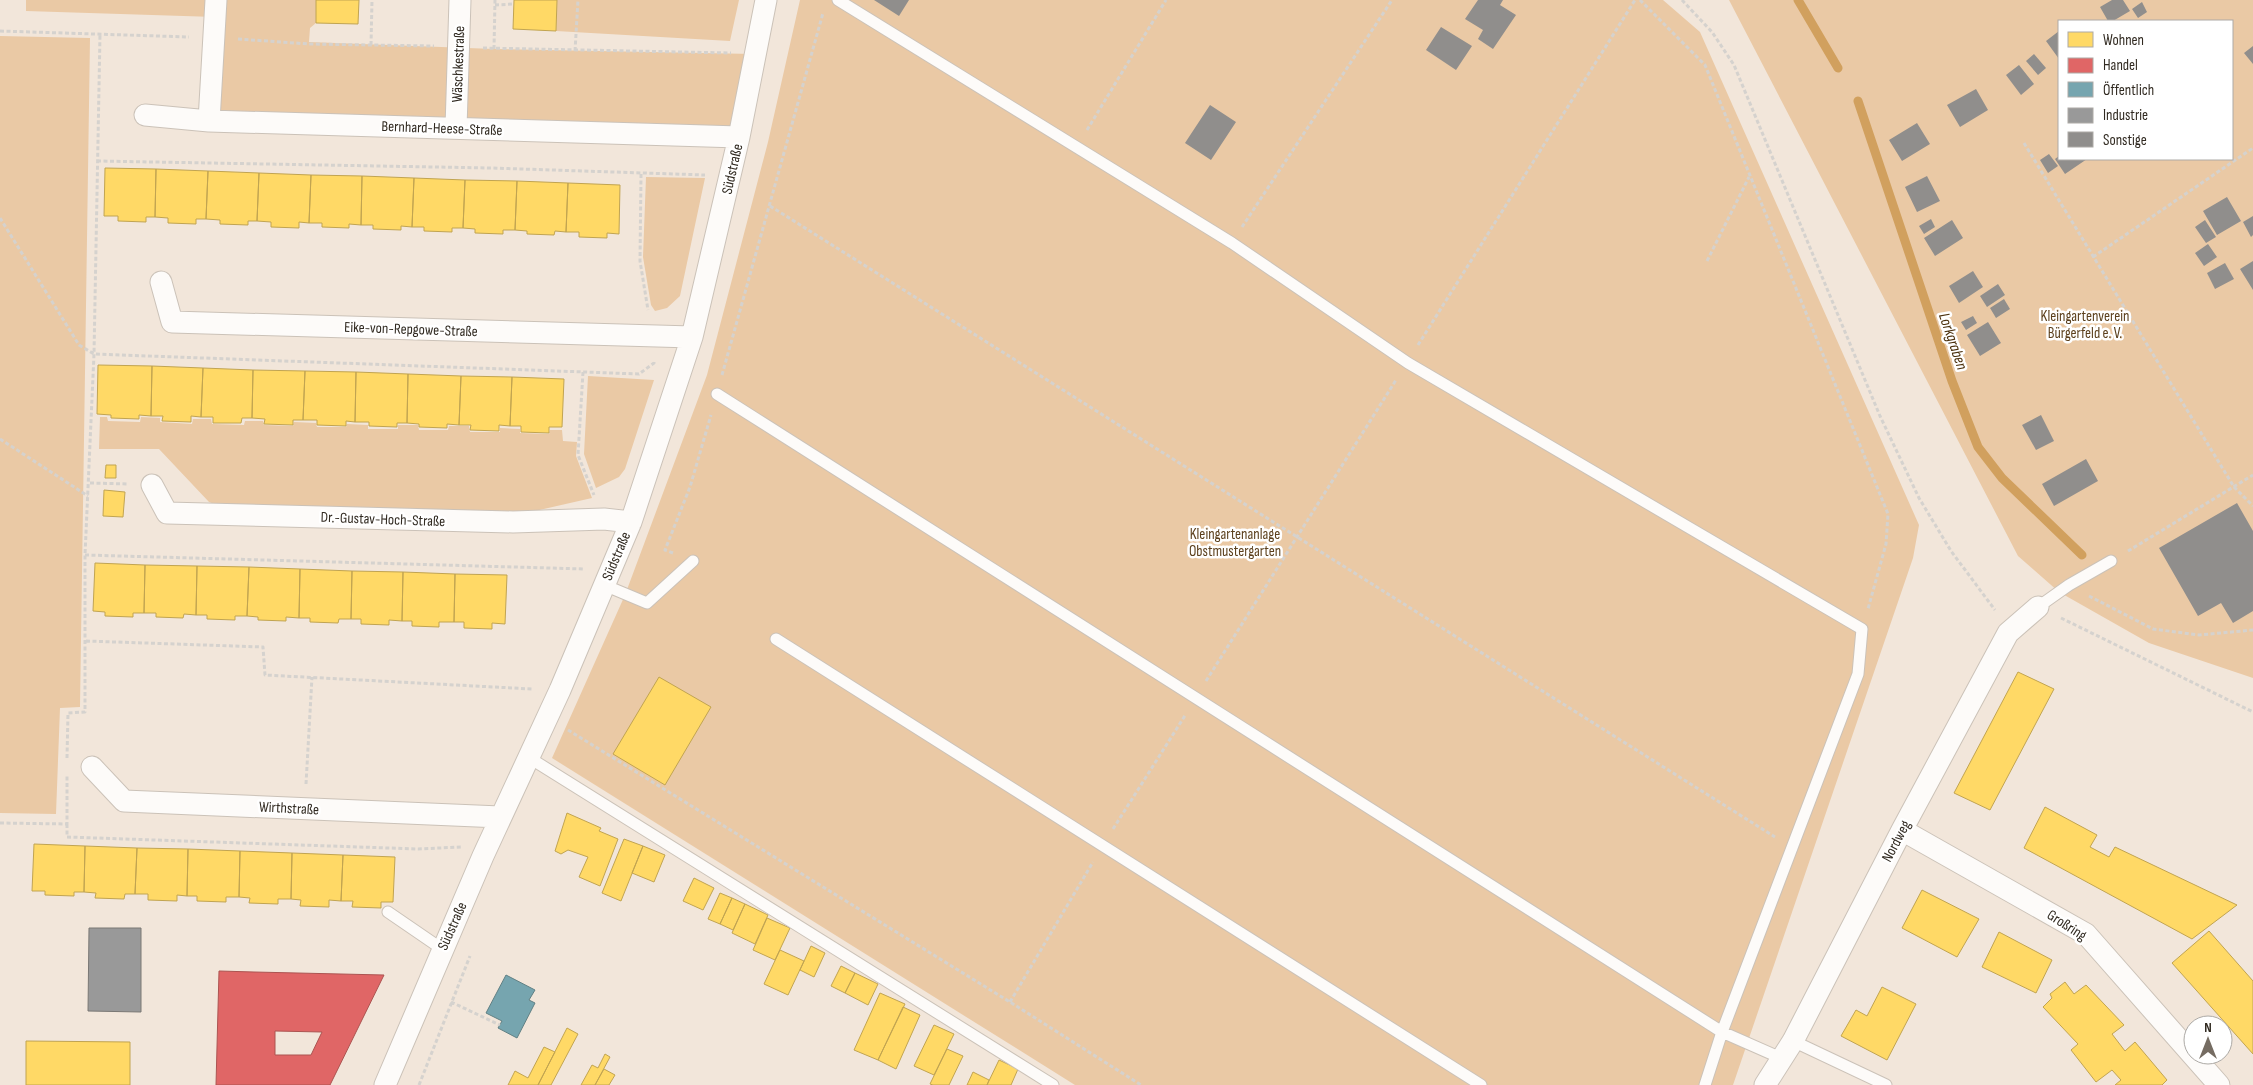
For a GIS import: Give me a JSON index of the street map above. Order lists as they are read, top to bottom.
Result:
{
  "streets": {
    "street": [
      "Wäschkestraße",
      "Bernhard-Heese-Straße",
      "Südstraße",
      "Eike-von-Repgowe-Straße",
      "Dr.-Gustav-Hoch-Straße",
      "Wirthstraße",
      "Nordweg",
      "Großring"
    ]
  },
  "crossings": [
    ["Wäschkestraße", "Bernhard-Heese-Straße"],
    ["Bernhard-Heese-Straße", "Südstraße"],
    ["Südstraße", "Eike-von-Repgowe-Straße"],
    ["Südstraße", "Dr.-Gustav-Hoch-Straße"],
    ["Südstraße", "Wirthstraße"],
    ["Nordweg", "Großring"]
  ],
  "water": ["Lorkgraben"],
  "parks": ["Kleingartenverein Bürgerfeld e. V.", "Kleingartenanlage Obstmustergarten"],
  "legend": [
    "Wohnen",
    "Handel",
    "Öffentlich",
    "Industrie",
    "Sonstige"
  ],
  "north": "top"
}
